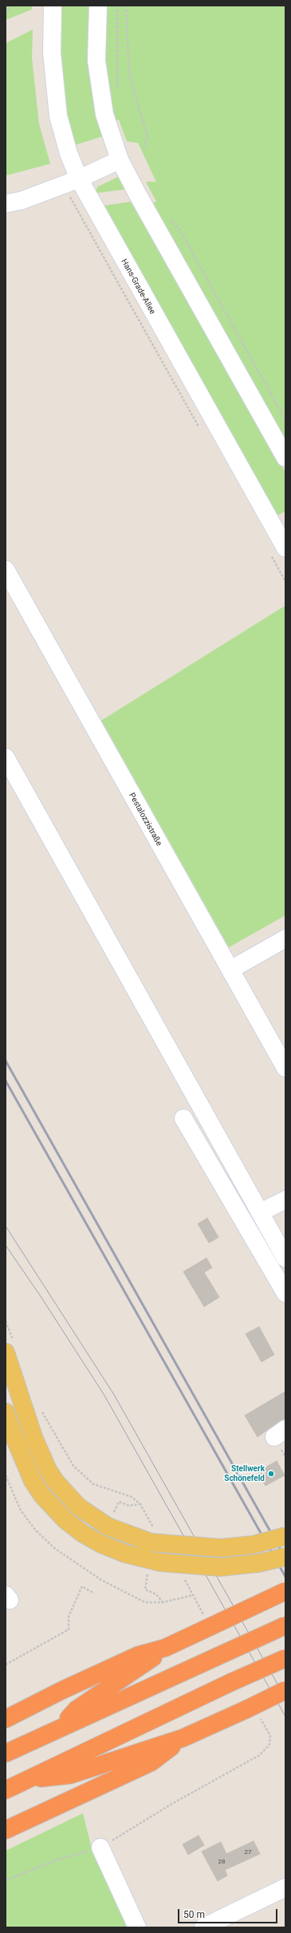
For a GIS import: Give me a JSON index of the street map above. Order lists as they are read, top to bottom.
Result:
{
  "streets": {
    "street": ["Hans-Grade-Allee", "Pestalozzistraße"]
  },
  "places": ["Stellwerk Schönefeld"],
  "house_numbers": ["27", "28"],
  "scale_bar": "50 m"
}
